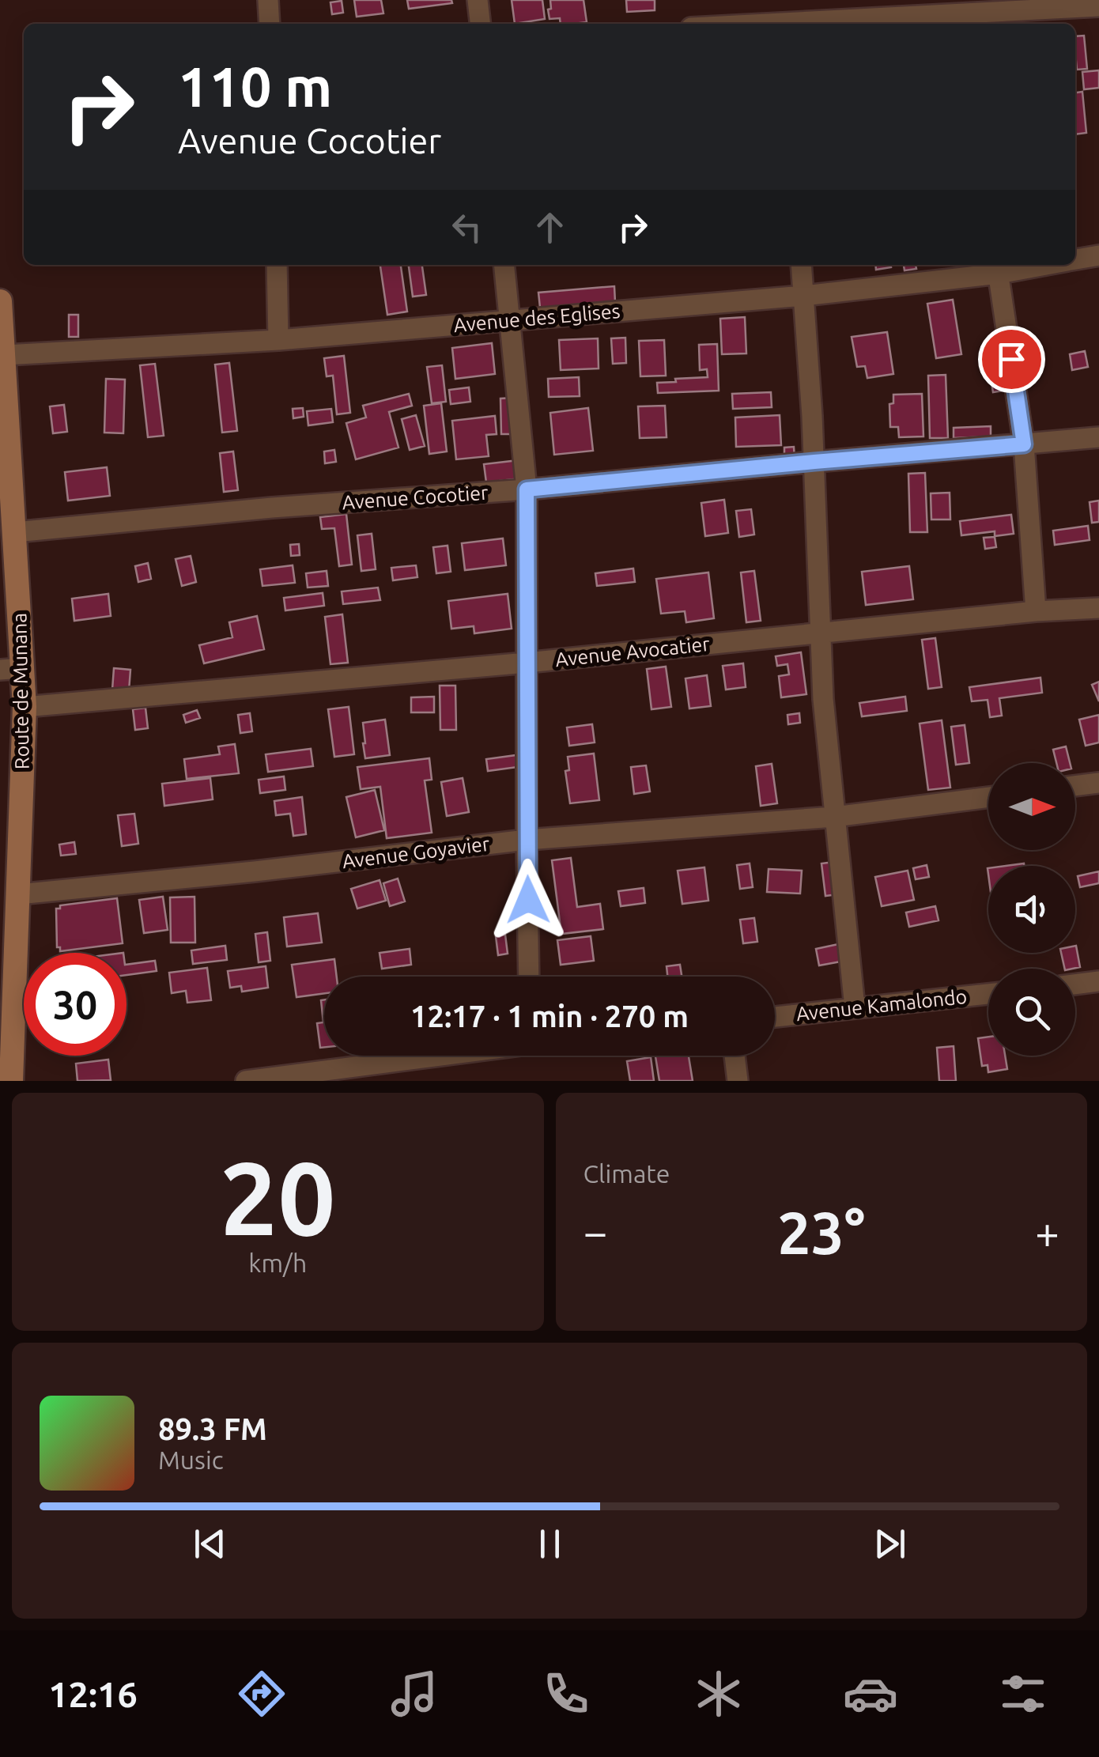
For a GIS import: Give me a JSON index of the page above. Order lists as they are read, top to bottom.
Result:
{
  "streets": {
    "main road": ["Route de Munana"],
    "street": [
      "Avenue des Eglises",
      "Avenue Cocotier",
      "Avenue Avocatier",
      "Avenue Goyavier",
      "Avenue Kamalondo"
    ]
  },
  "crossings": [
    ["Avenue des Eglises", "Route de Munana"],
    ["Avenue Cocotier", "Route de Munana"],
    ["Avenue Avocatier", "Route de Munana"],
    ["Route de Munana", "Avenue Goyavier"]
  ],
  "north": "right",
  "page": {
    "turn": ["110 m", "Avenue Cocotier"],
    "limit": "30",
    "trip": "12:17 · 1 min · 270 m",
    "tile": [
      ["20", "km/h"],
      "Climate"
    ],
    "heat": ["−", "23°", "+"],
    "song": ["89.3 FM", "Music"],
    "tabs": "12:16"
  }
}
